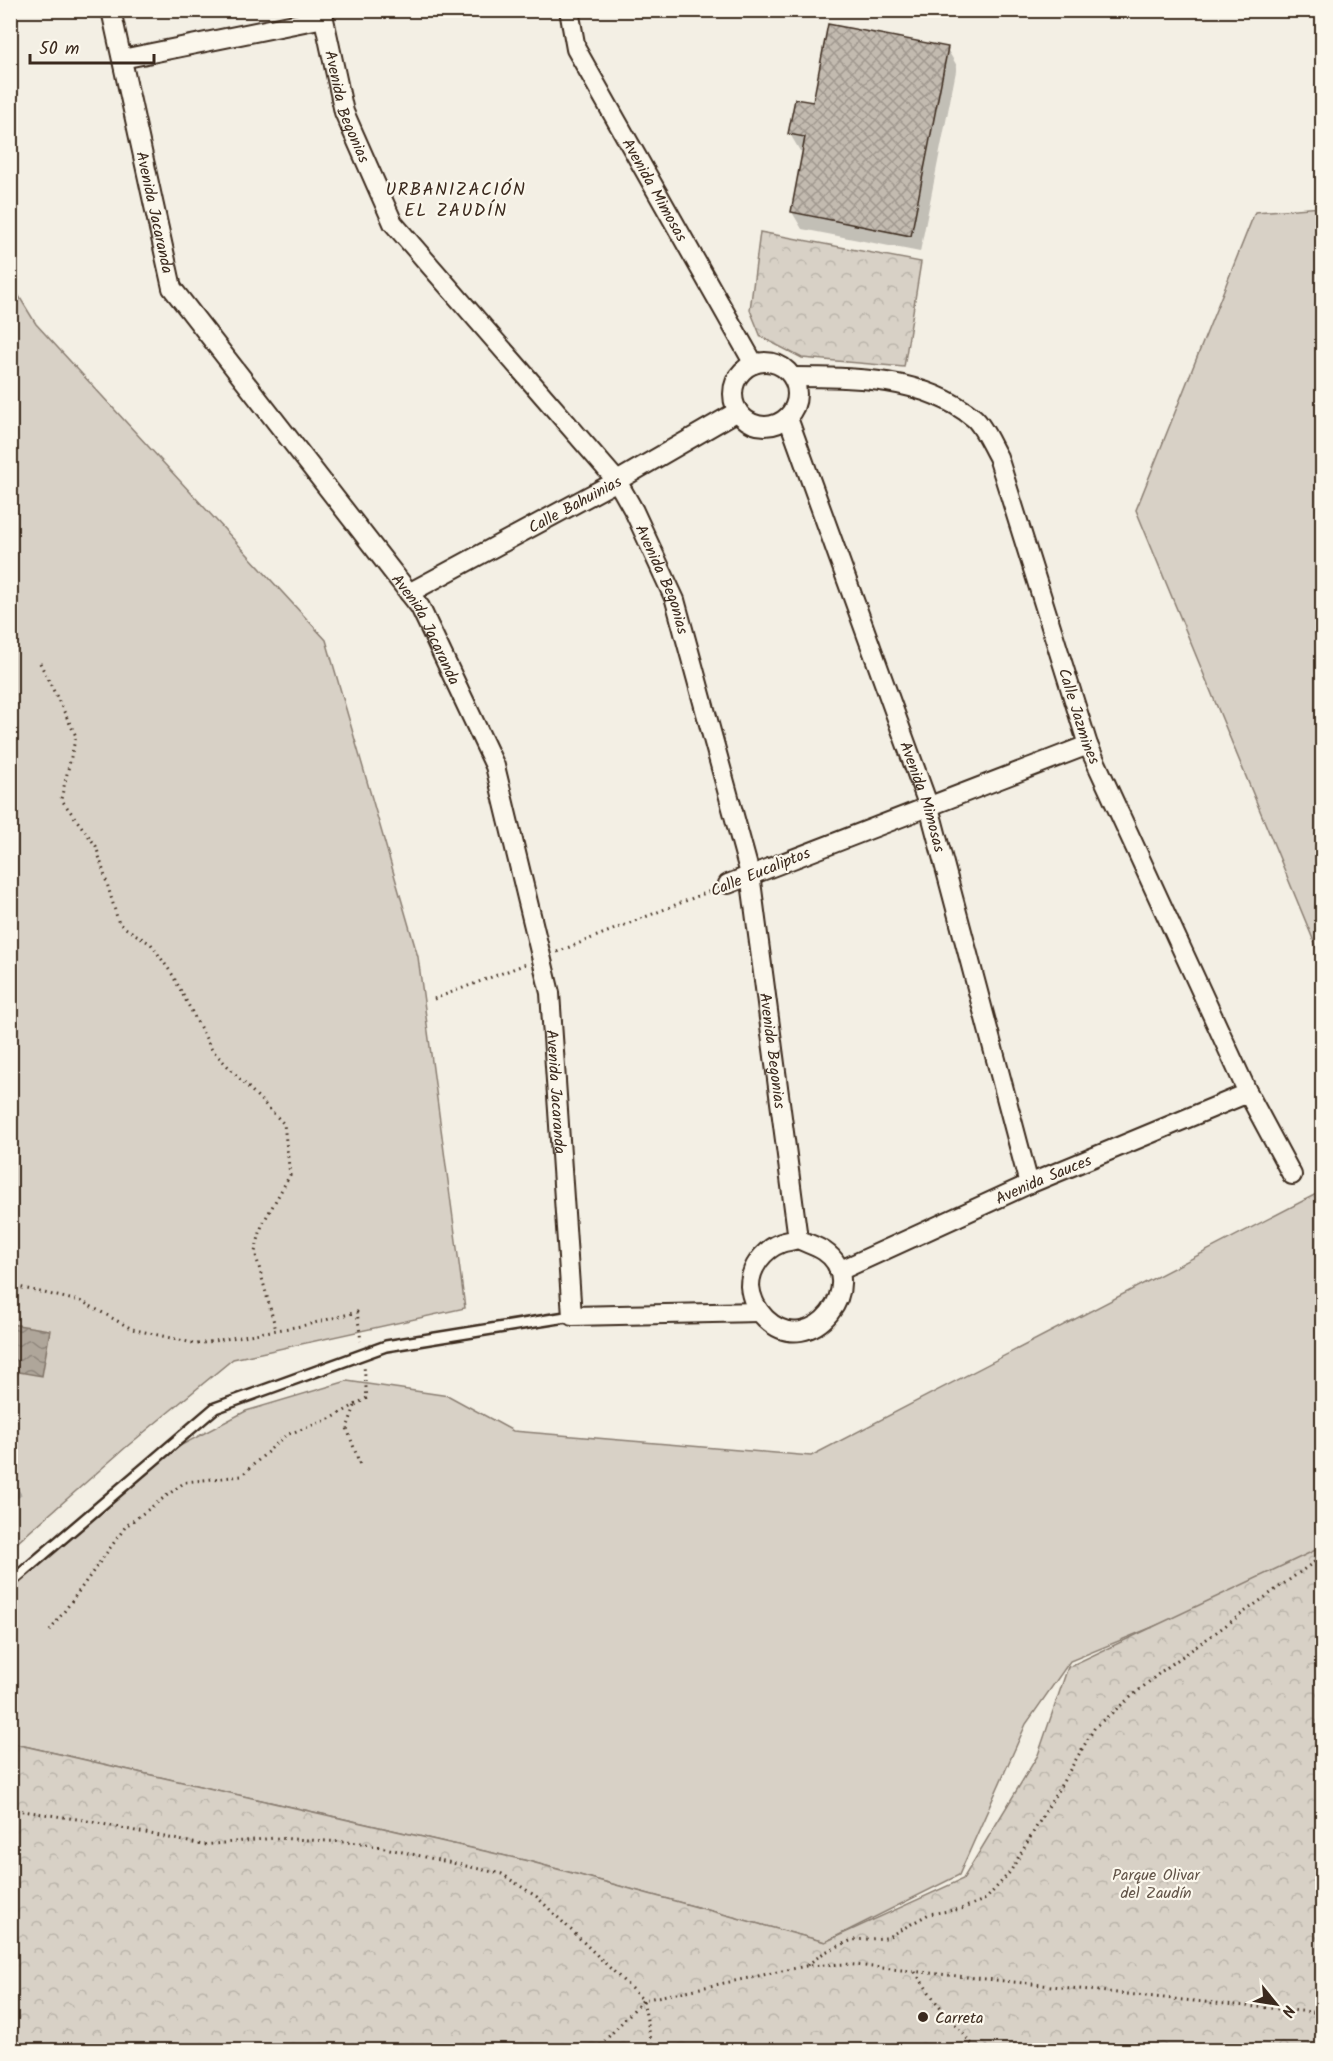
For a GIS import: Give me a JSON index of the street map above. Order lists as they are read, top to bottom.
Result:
{
  "streets": {
    "street": [
      "Avenida Begonias",
      "Avenida Mimosas",
      "Avenida Jacaranda",
      "Calle Bahuinias",
      "Calle Jazmines",
      "Calle Eucaliptos",
      "Avenida Sauces"
    ]
  },
  "crossings": [
    ["Avenida Begonias", "Calle Bahuinias"],
    ["Avenida Begonias", "Calle Eucaliptos"],
    ["Avenida Begonias", "Avenida Sauces"],
    ["Avenida Mimosas", "Calle Bahuinias"],
    ["Avenida Mimosas", "Calle Jazmines"],
    ["Avenida Mimosas", "Calle Eucaliptos"],
    ["Avenida Mimosas", "Avenida Sauces"],
    ["Avenida Jacaranda", "Calle Bahuinias"],
    ["Avenida Jacaranda", "Calle Eucaliptos"],
    ["Calle Bahuinias", "Calle Jazmines"],
    ["Calle Jazmines", "Calle Eucaliptos"],
    ["Calle Jazmines", "Avenida Sauces"]
  ],
  "districts": ["URBANIZACIÓN EL ZAUDÍN"],
  "parks": ["Parque Olivar del Zaudín"],
  "places": ["Carreta"],
  "scale_bar": "50 m",
  "north": "bottom right"
}
